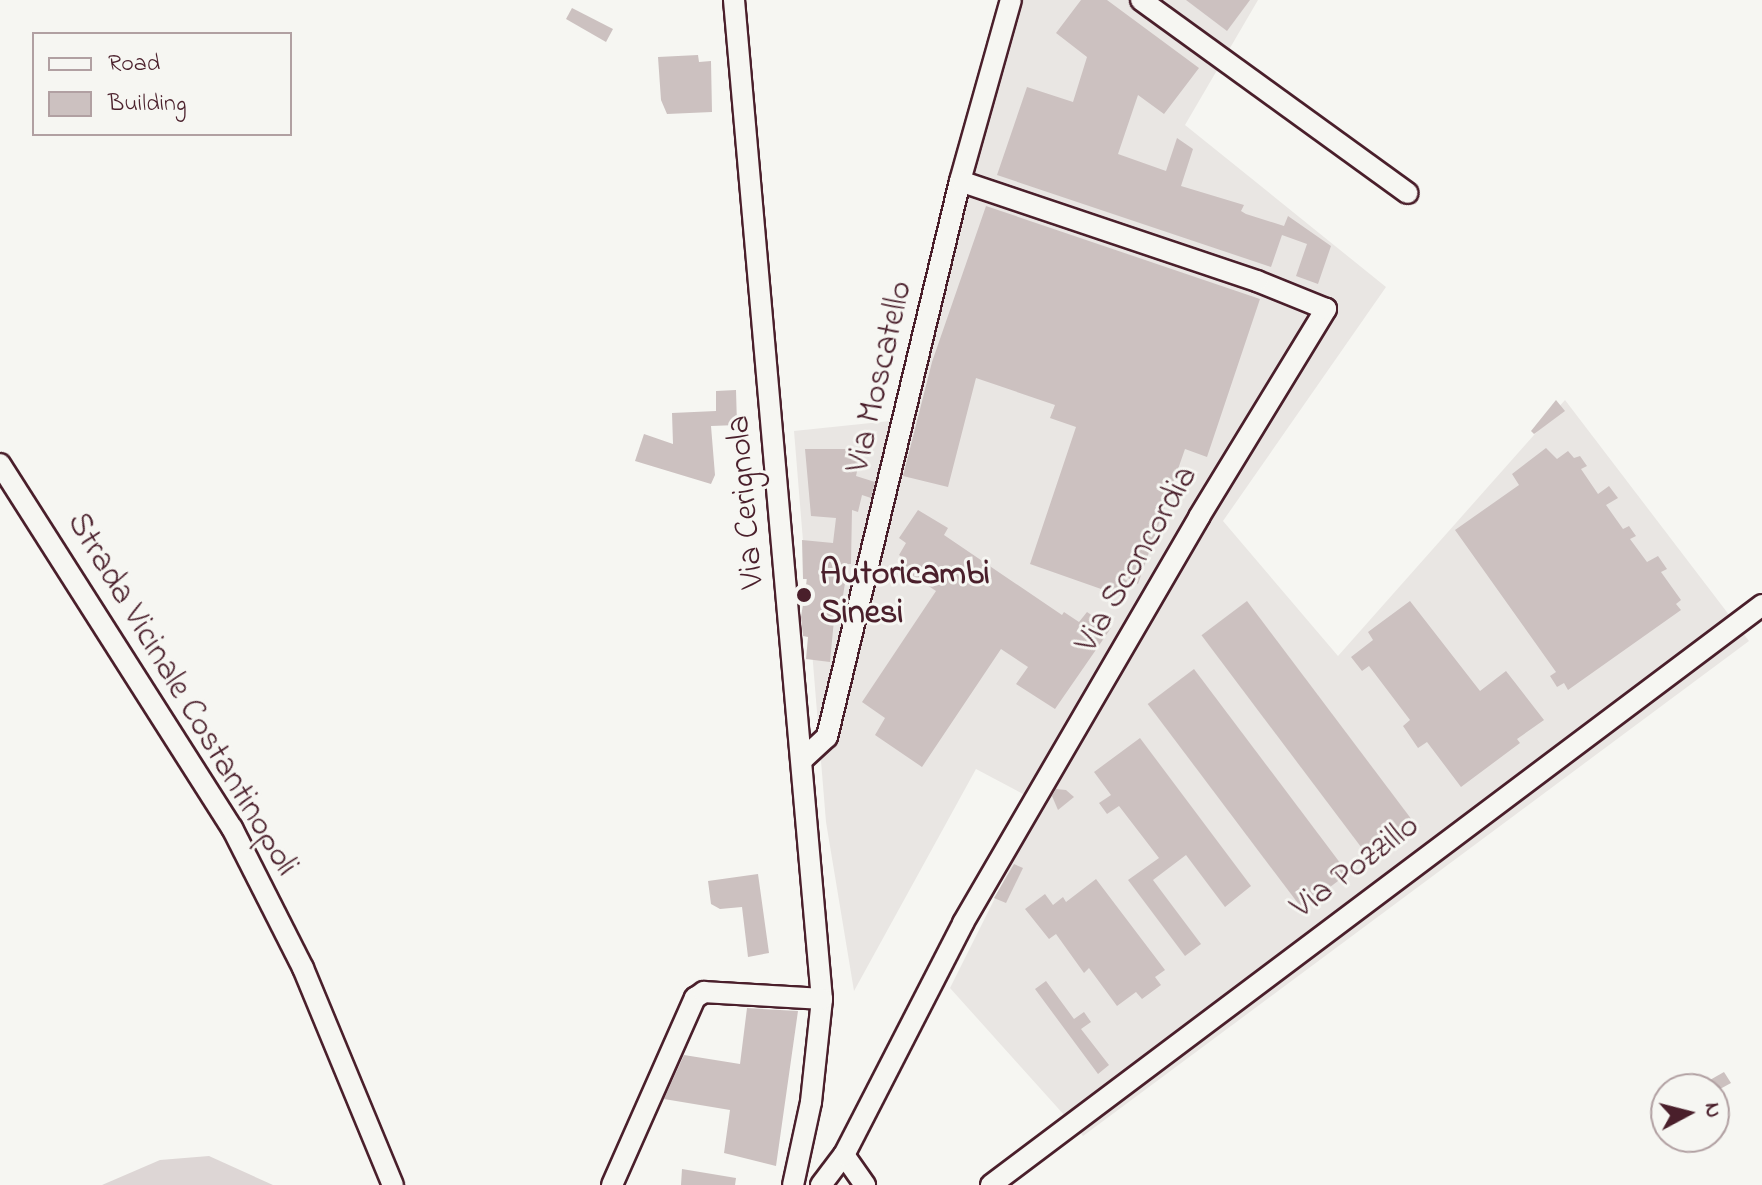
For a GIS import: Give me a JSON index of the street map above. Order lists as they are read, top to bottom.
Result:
{
  "streets": {
    "street": [
      "Via Moscatello",
      "Via Cerignola",
      "Via Sconcordia",
      "Strada Vicinale Costantinopoli",
      "Via Pozzillo"
    ]
  },
  "crossings": [
    ["Via Moscatello", "Via Cerignola"],
    ["Via Moscatello", "Via Sconcordia"]
  ],
  "places": ["Autoricambi Sinesi"],
  "legend": ["Road", "Building"],
  "north": "right"
}
